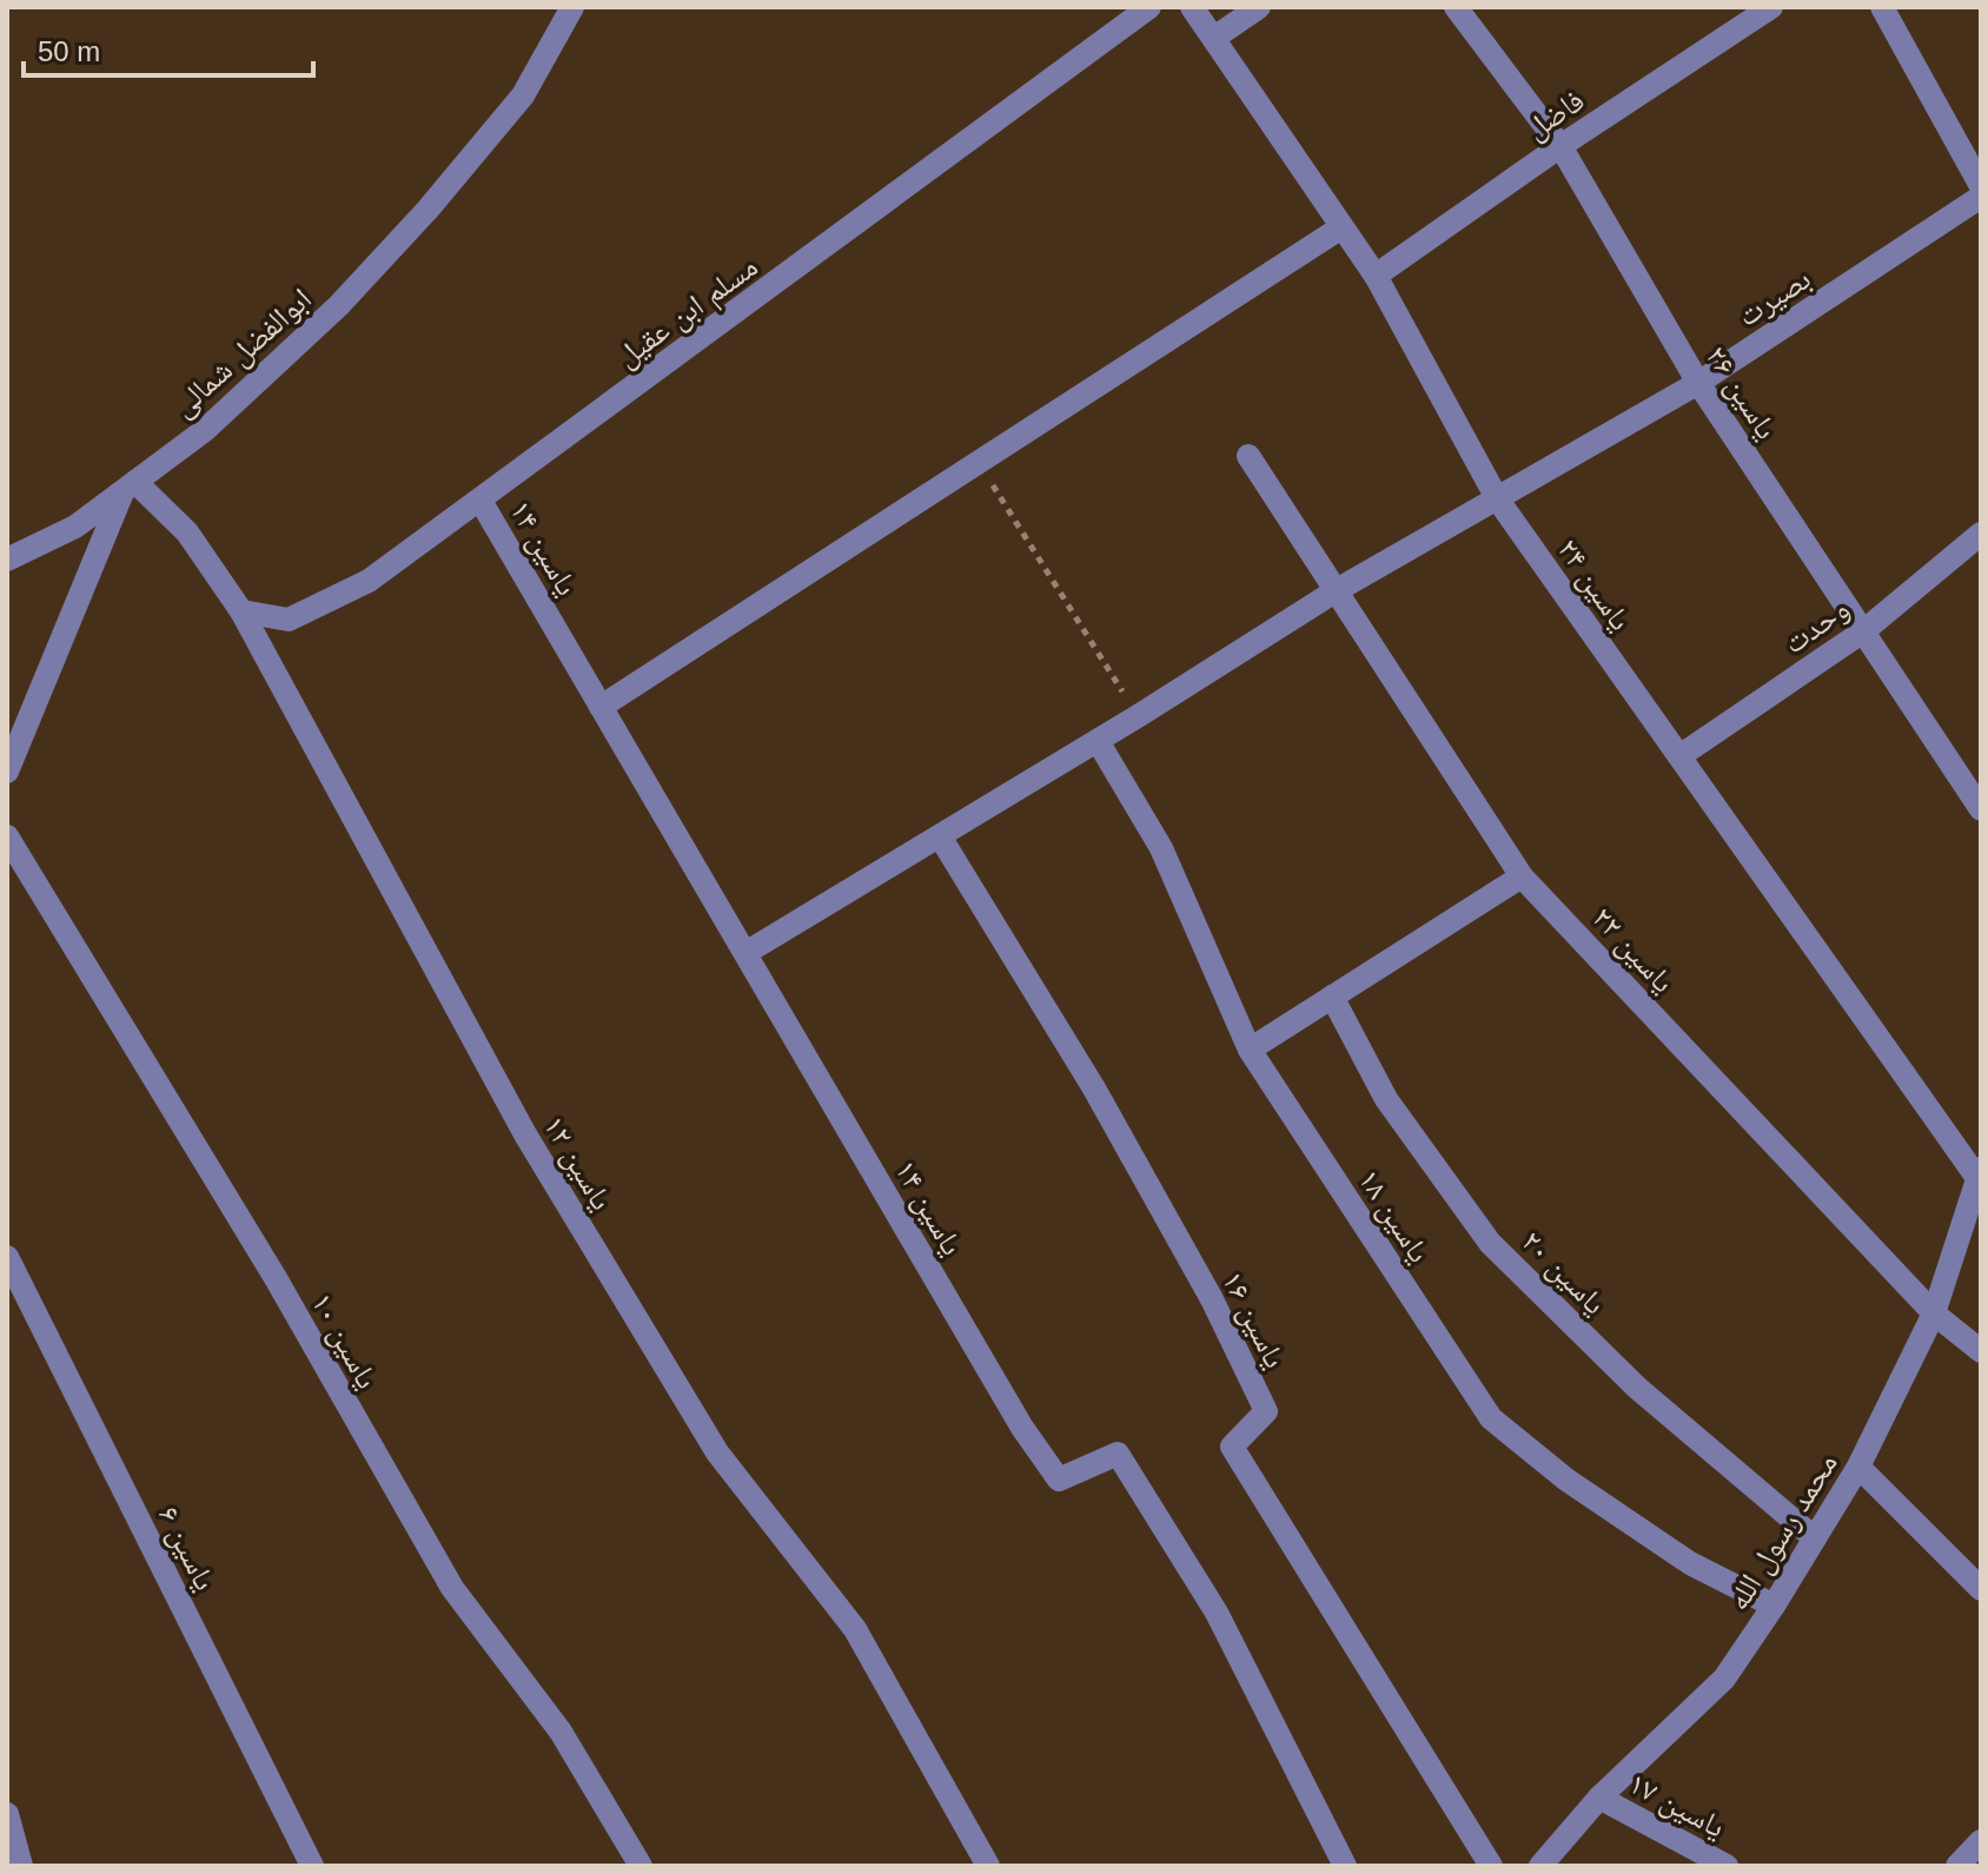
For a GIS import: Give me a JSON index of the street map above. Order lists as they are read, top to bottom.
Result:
{
  "streets": {
    "street": [
      "فاضل",
      "بصیرت",
      "مسلم ابن عقیل",
      "ابوالفضل شمالی",
      "یاسین ۲۶",
      "یاسین ۱۴",
      "یاسین ۲۴",
      "وحدت",
      "یاسین ۲۲",
      "یاسین ۱۲",
      "یاسین ۱۸",
      "یاسین ۲۰",
      "یاسین ۱۶",
      "یاسین ۱۰",
      "محمد رسول الله",
      "یاسین ۶",
      "یاسین ۱۷"
    ]
  },
  "crossings": [
    ["فاضل", "یاسین ۲۶"],
    ["فاضل", "یاسین ۲۴"],
    ["بصیرت", "یاسین ۲۶"],
    ["بصیرت", "یاسین ۱۴"],
    ["بصیرت", "یاسین ۲۴"],
    ["بصیرت", "یاسین ۲۲"],
    ["بصیرت", "یاسین ۱۸"],
    ["بصیرت", "یاسین ۱۶"],
    ["مسلم ابن عقیل", "یاسین ۱۴"],
    ["مسلم ابن عقیل", "یاسین ۱۲"],
    ["ابوالفضل شمالی", "یاسین ۱۲"],
    ["یاسین ۲۶", "وحدت"],
    ["یاسین ۲۴", "وحدت"],
    ["یاسین ۲۴", "محمد رسول الله"],
    ["یاسین ۲۲", "محمد رسول الله"],
    ["یاسین ۱۸", "محمد رسول الله"],
    ["یاسین ۲۰", "محمد رسول الله"],
    ["محمد رسول الله", "یاسین ۱۷"]
  ],
  "scale_bar": "50 m"
}
